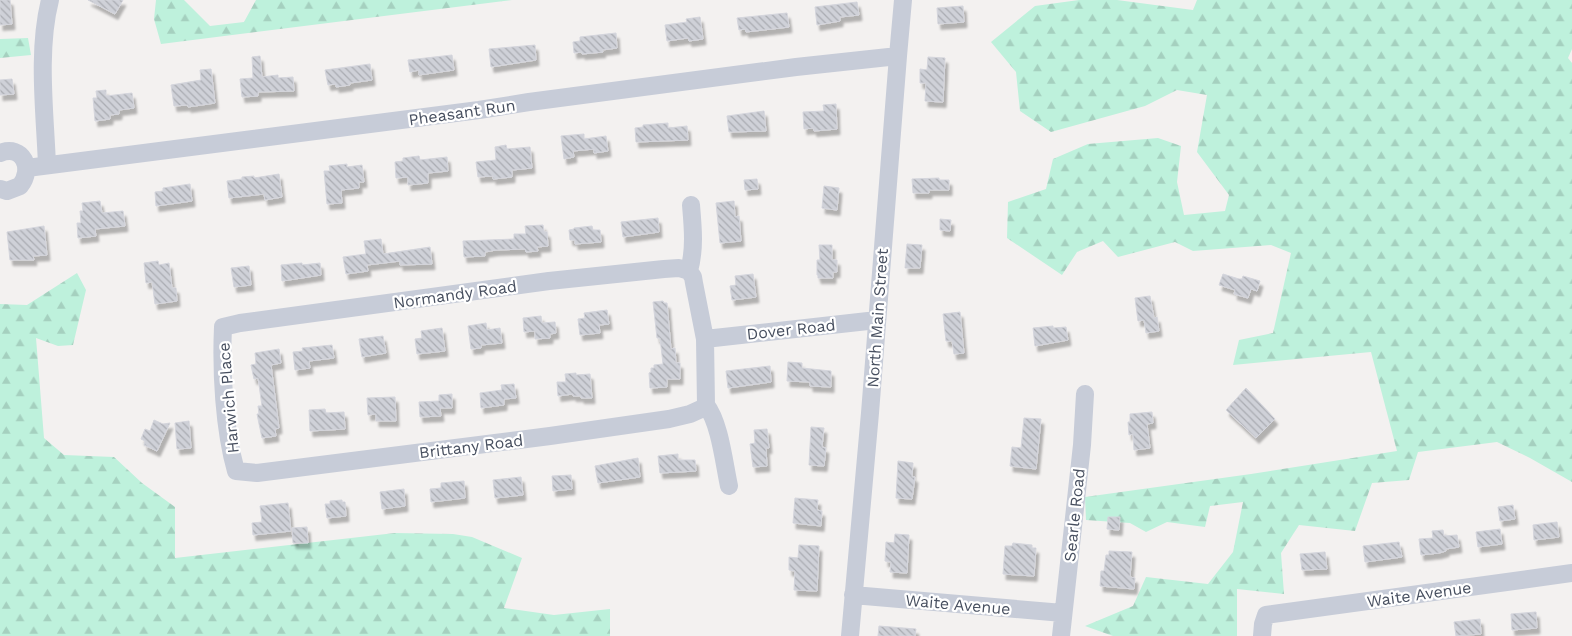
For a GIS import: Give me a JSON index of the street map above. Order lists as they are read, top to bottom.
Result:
{
  "streets": {
    "street": [
      "Pheasant Run",
      "Normandy Road",
      "North Main Street",
      "Dover Road",
      "Harwich Place",
      "Brittany Road",
      "Searle Road",
      "Waite Avenue"
    ]
  },
  "crossings": [
    ["Pheasant Run", "North Main Street"],
    ["Normandy Road", "Harwich Place"],
    ["North Main Street", "Dover Road"],
    ["North Main Street", "Waite Avenue"],
    ["Harwich Place", "Brittany Road"],
    ["Searle Road", "Waite Avenue"]
  ]
}
